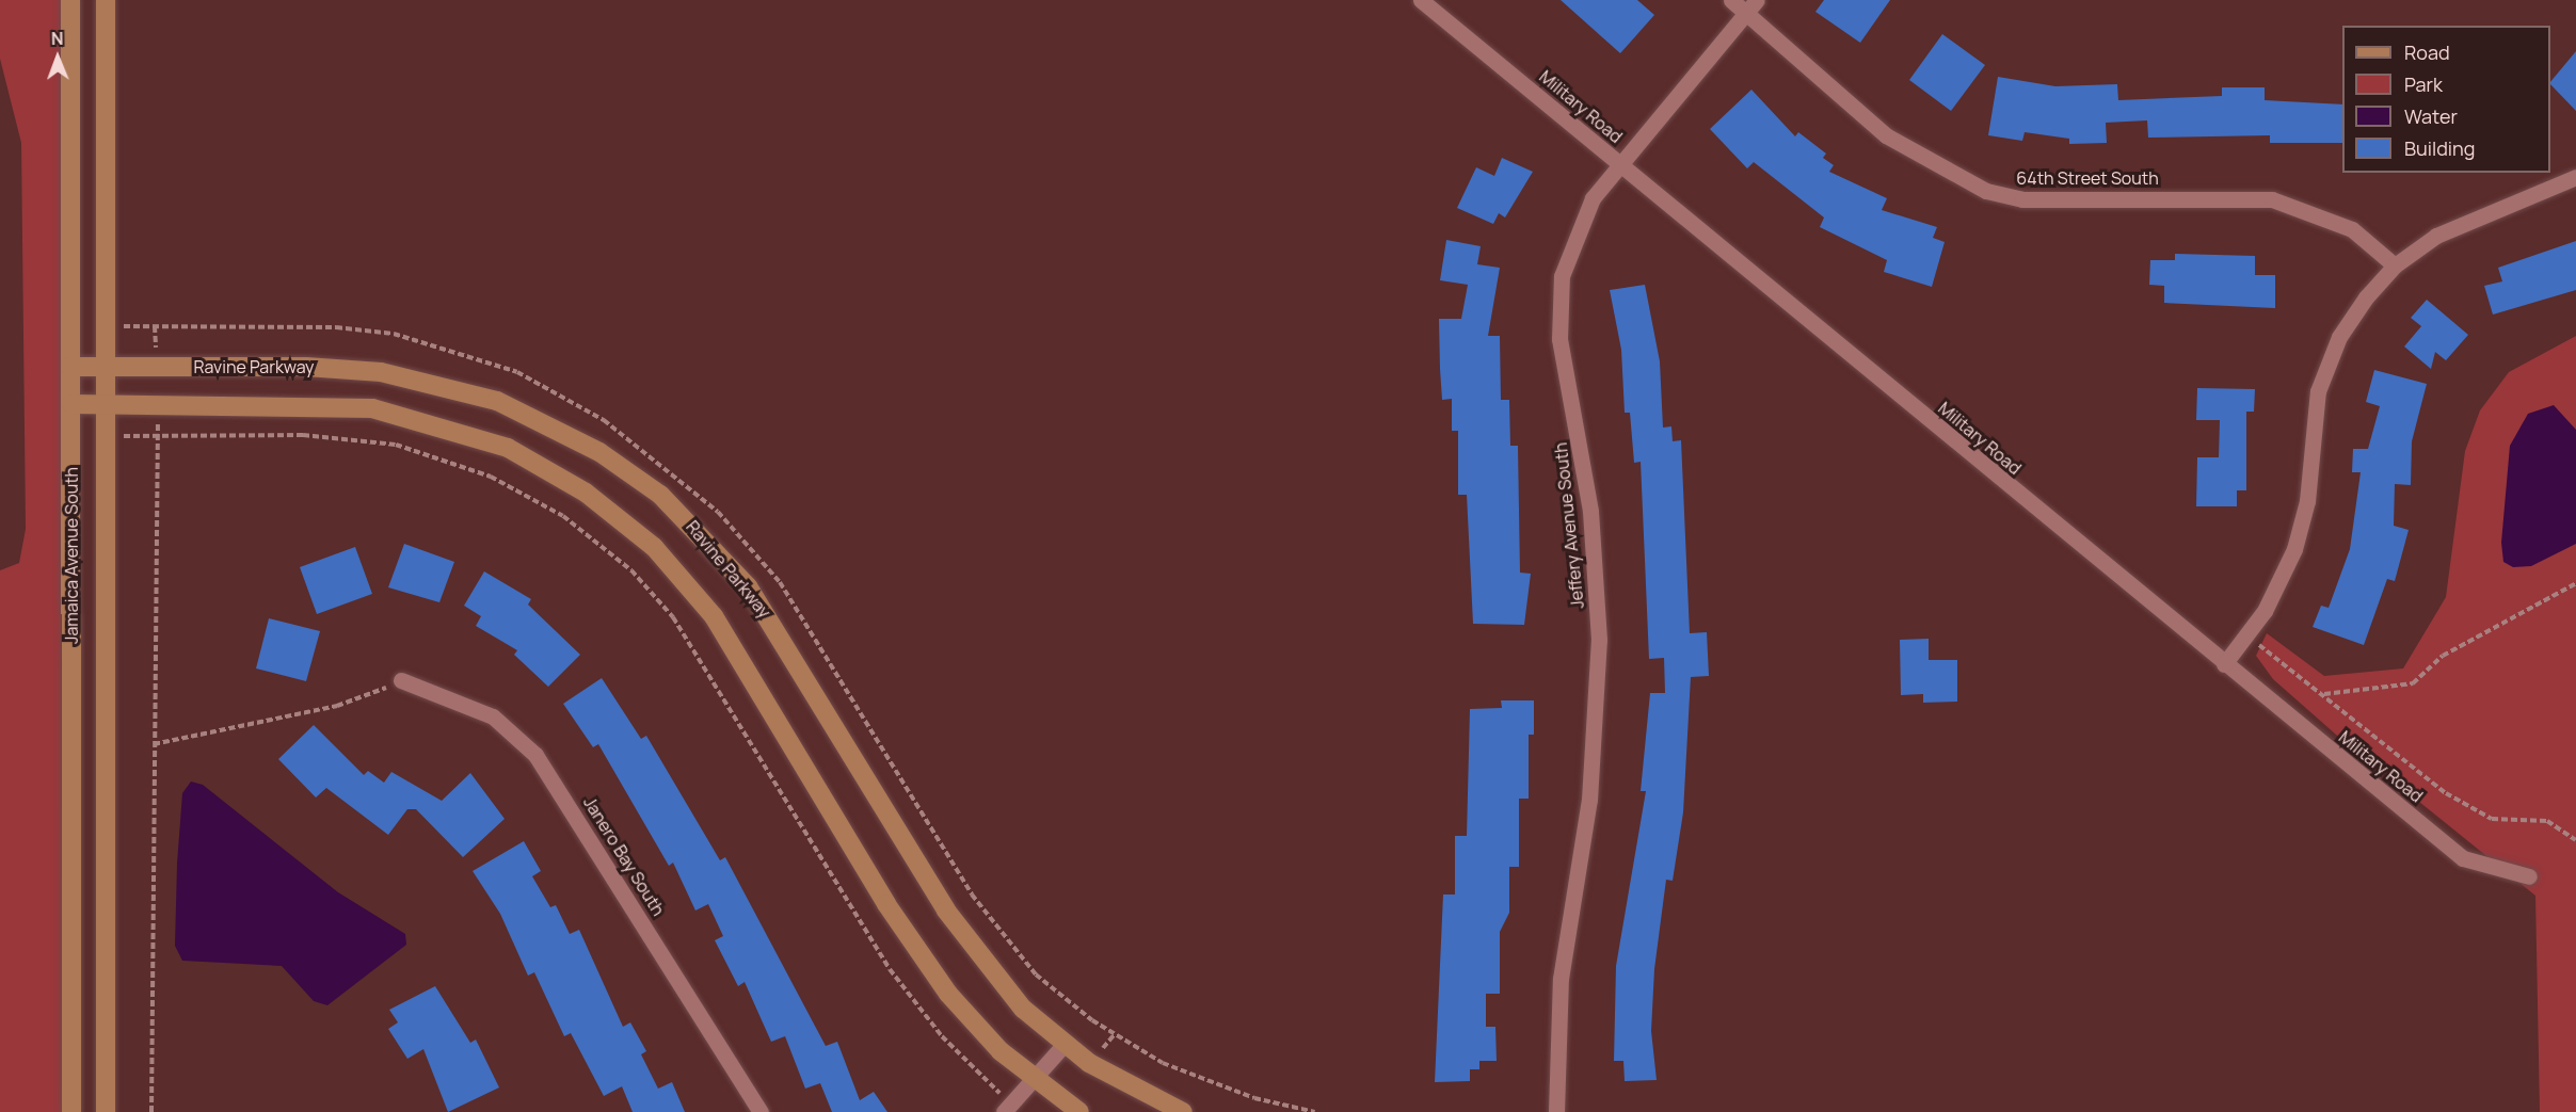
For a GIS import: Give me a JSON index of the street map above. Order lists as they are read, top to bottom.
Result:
{
  "streets": {
    "street": [
      "Military Road",
      "64th Street South",
      "Ravine Parkway",
      "Jeffery Avenue South",
      "Jamaica Avenue South",
      "Janero Bay South"
    ]
  },
  "crossings": [
    ["Military Road", "Jeffery Avenue South"],
    ["64th Street South", "Jeffery Avenue South"],
    ["Ravine Parkway", "Jamaica Avenue South"]
  ],
  "legend": [
    "Road",
    "Park",
    "Water",
    "Building"
  ],
  "north": "top"
}
